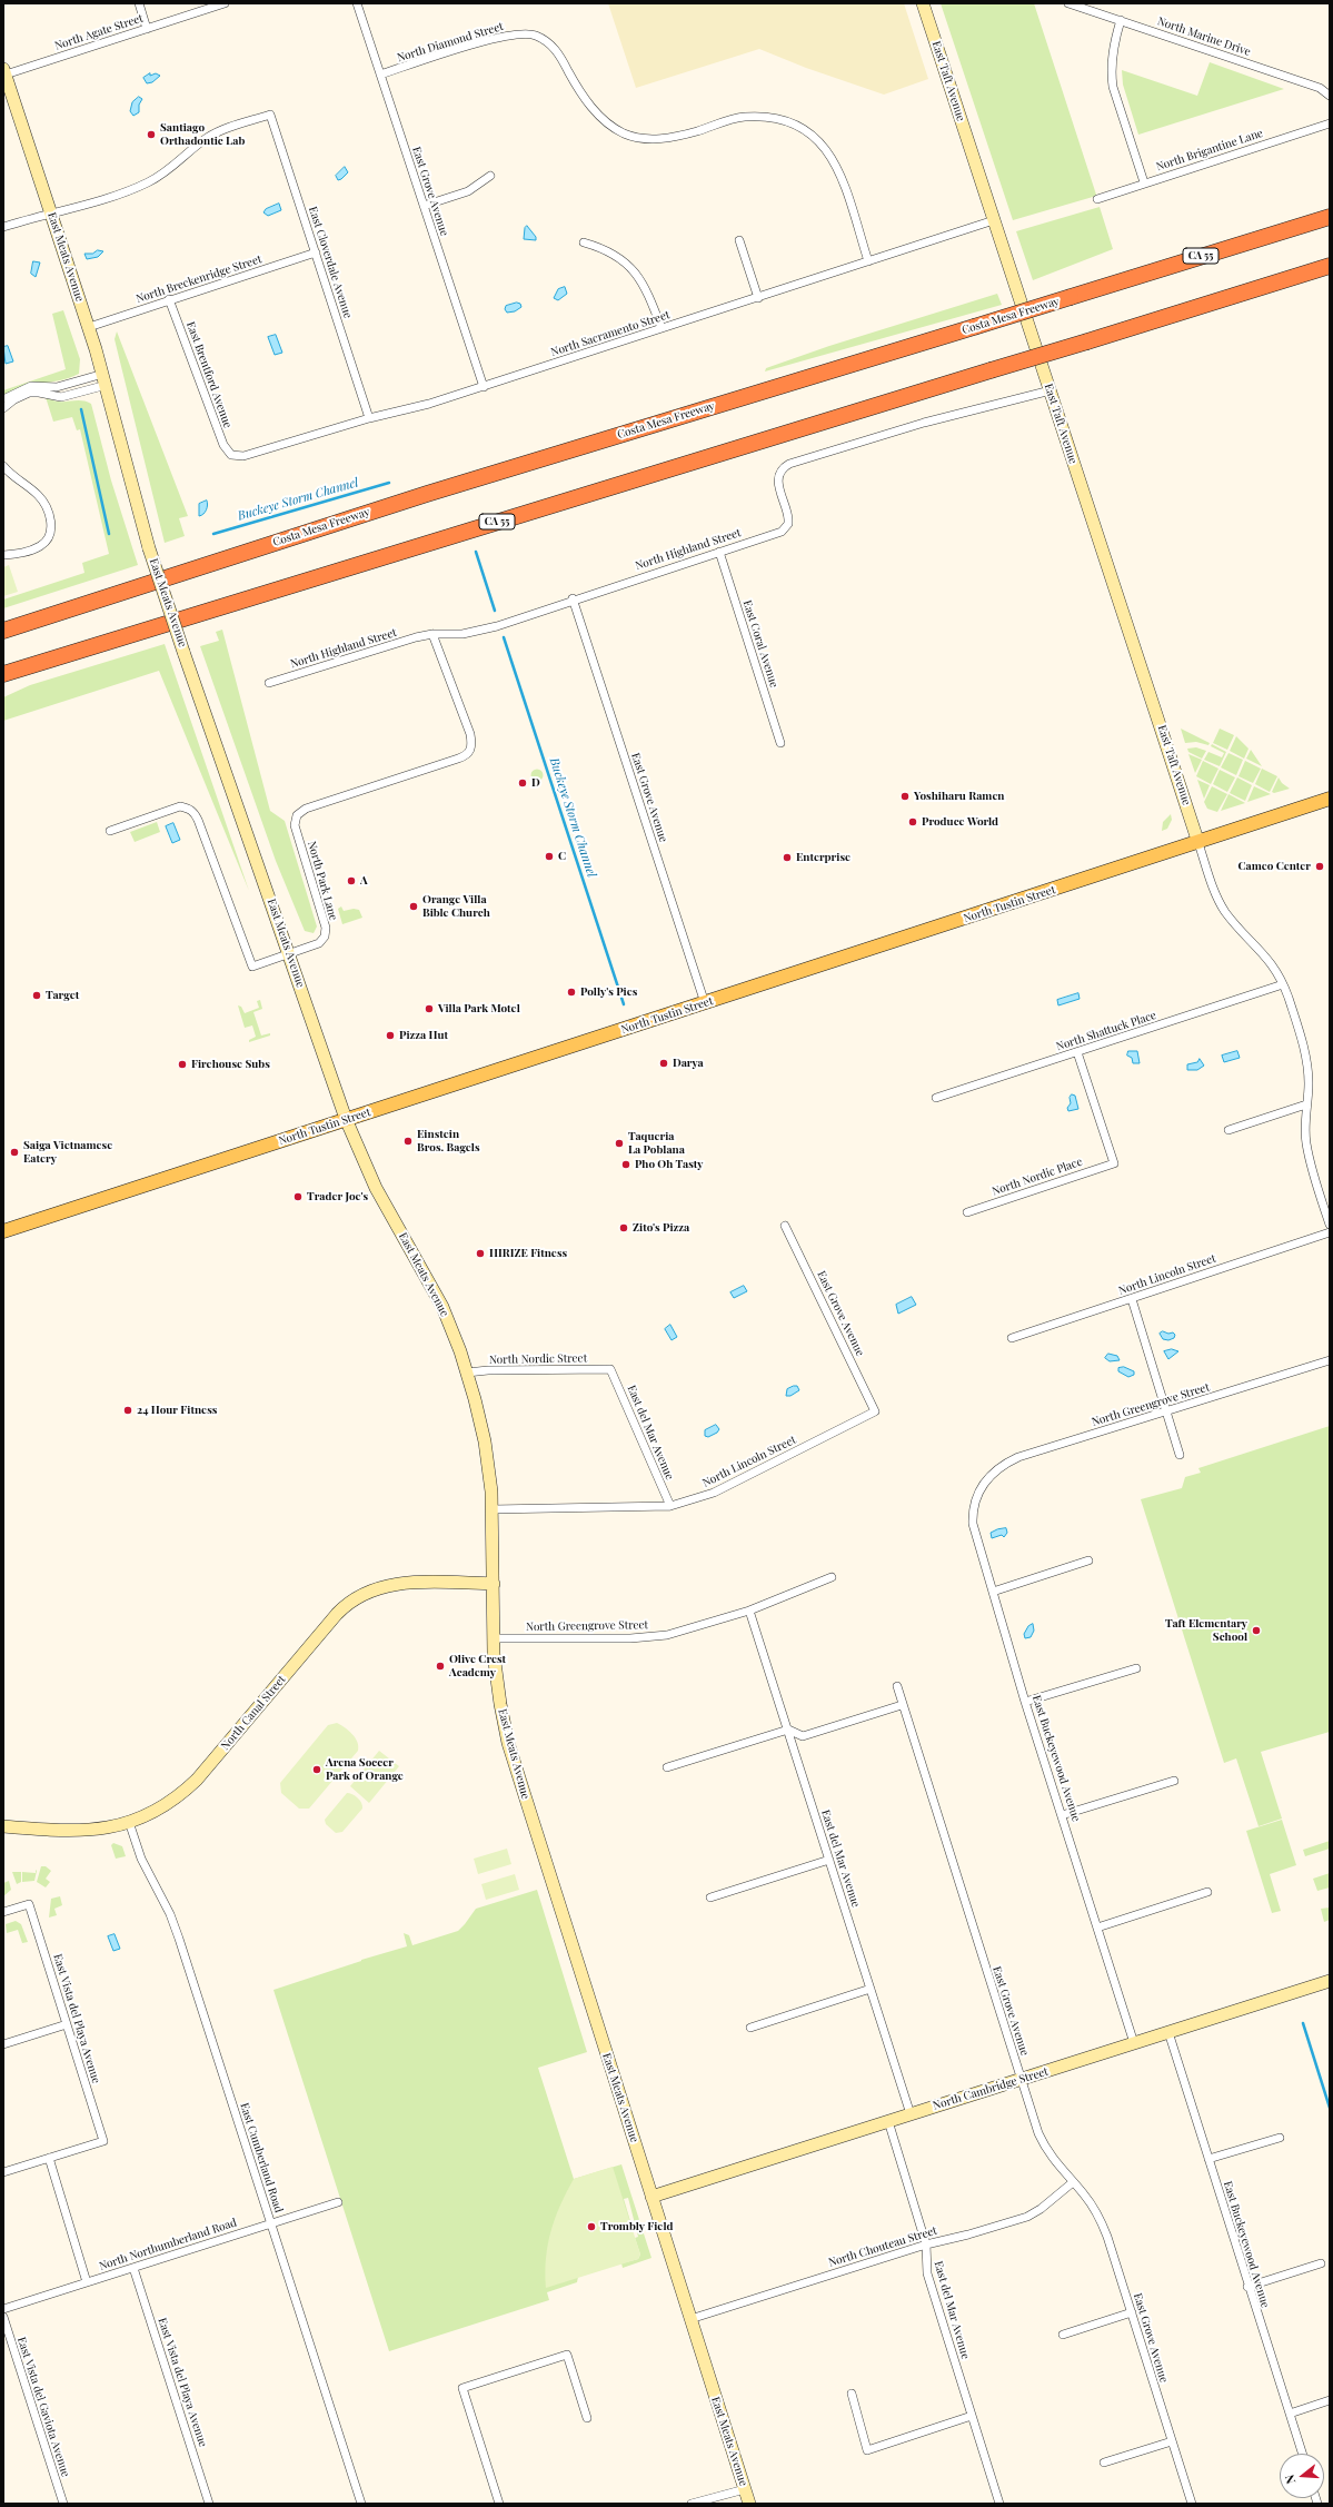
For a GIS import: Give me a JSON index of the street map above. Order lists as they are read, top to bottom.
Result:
{
  "streets": {
    "highway": ["CA 55", "Costa Mesa Freeway"],
    "main road": ["North Tustin Street"],
    "street": [
      "North Agate Street",
      "North Marine Drive",
      "North Diamond Street",
      "East Taft Avenue",
      "North Brigantine Lane",
      "East Grove Avenue",
      "East Meats Avenue",
      "East Cloverdale Avenue",
      "North Breckenridge Street",
      "North Sacramento Street",
      "East Brentford Avenue",
      "North Highland Street",
      "East Coral Avenue",
      "North Park Lane",
      "North Shattuck Place",
      "North Nordic Place",
      "North Lincoln Street",
      "North Nordic Street",
      "North Greengrove Street",
      "East del Mar Avenue",
      "North Canal Street",
      "East Buckeyewood Avenue",
      "East Vista del Playa Avenue",
      "North Cambridge Street",
      "East Cumberland Road",
      "North Northumberland Road",
      "North Chouteau Street",
      "East Vista del Gaviota Avenue"
    ]
  },
  "crossings": [
    ["North Agate Street", "East Meats Avenue"],
    ["North Diamond Street", "East Grove Avenue"],
    ["North Diamond Street", "North Sacramento Street"],
    ["East Taft Avenue", "North Sacramento Street"],
    ["East Taft Avenue", "North Highland Street"],
    ["East Taft Avenue", "North Tustin Street"],
    ["East Grove Avenue", "North Sacramento Street"],
    ["East Grove Avenue", "North Highland Street"],
    ["East Grove Avenue", "North Tustin Street"],
    ["East Grove Avenue", "North Lincoln Street"],
    ["East Grove Avenue", "North Cambridge Street"],
    ["East Grove Avenue", "North Chouteau Street"],
    ["East Meats Avenue", "East Cloverdale Avenue"],
    ["East Meats Avenue", "North Breckenridge Street"],
    ["East Meats Avenue", "North Park Lane"],
    ["East Meats Avenue", "North Tustin Street"],
    ["East Meats Avenue", "North Lincoln Street"],
    ["East Meats Avenue", "North Nordic Street"],
    ["East Meats Avenue", "North Greengrove Street"],
    ["East Meats Avenue", "North Canal Street"],
    ["East Meats Avenue", "North Cambridge Street"],
    ["East Meats Avenue", "North Chouteau Street"],
    ["East Cloverdale Avenue", "North Breckenridge Street"],
    ["East Cloverdale Avenue", "North Sacramento Street"],
    ["North Breckenridge Street", "East Brentford Avenue"],
    ["North Sacramento Street", "East Brentford Avenue"],
    ["North Highland Street", "East Coral Avenue"],
    ["North Highland Street", "North Park Lane"],
    ["North Shattuck Place", "North Nordic Place"],
    ["North Lincoln Street", "East del Mar Avenue"],
    ["North Nordic Street", "East del Mar Avenue"],
    ["North Greengrove Street", "East del Mar Avenue"],
    ["North Greengrove Street", "East Buckeyewood Avenue"],
    ["East del Mar Avenue", "North Cambridge Street"],
    ["East del Mar Avenue", "North Chouteau Street"],
    ["North Canal Street", "East Cumberland Road"],
    ["East Buckeyewood Avenue", "North Cambridge Street"],
    ["East Vista del Playa Avenue", "North Northumberland Road"],
    ["East Cumberland Road", "North Northumberland Road"]
  ],
  "water": ["Buckeye Storm Channel"],
  "places": [
    "Santiago Orthadontic Lab",
    "D",
    "Yoshiharu Ramen",
    "Produce World",
    "C",
    "Enterprise",
    "Cameo Center",
    "A",
    "Orange Villa Bible Church",
    "Polly's Pies",
    "Target",
    "Villa Park Motel",
    "Pizza Hut",
    "Darya",
    "Firehouse Subs",
    "Einstein Bros. Bagels",
    "Taqueria La Poblana",
    "Saiga Vietnamese Eatery",
    "Pho Oh Tasty",
    "Trader Joe's",
    "Zito's Pizza",
    "HIRIZE Fitness",
    "24 Hour Fitness",
    "Taft Elementary School",
    "Olive Crest Academy",
    "Arena Soccer Park of Orange",
    "Trombly Field"
  ],
  "north": "left"
}
